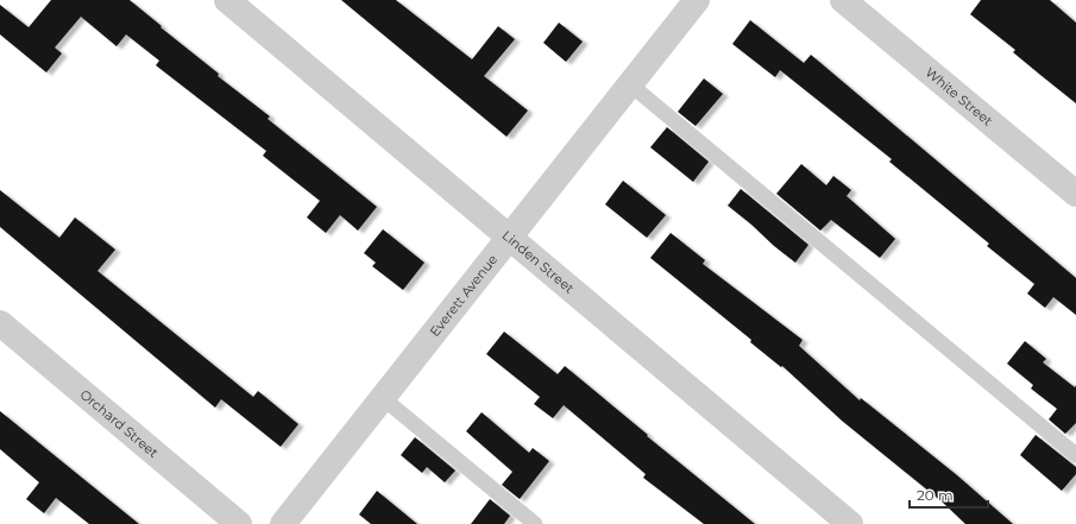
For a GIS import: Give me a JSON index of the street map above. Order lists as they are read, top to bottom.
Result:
{
  "streets": {
    "street": [
      "White Street",
      "Linden Street",
      "Everett Avenue",
      "Orchard Street"
    ]
  },
  "crossings": [
    ["Linden Street", "Everett Avenue"]
  ],
  "scale_bar": "20 m"
}
